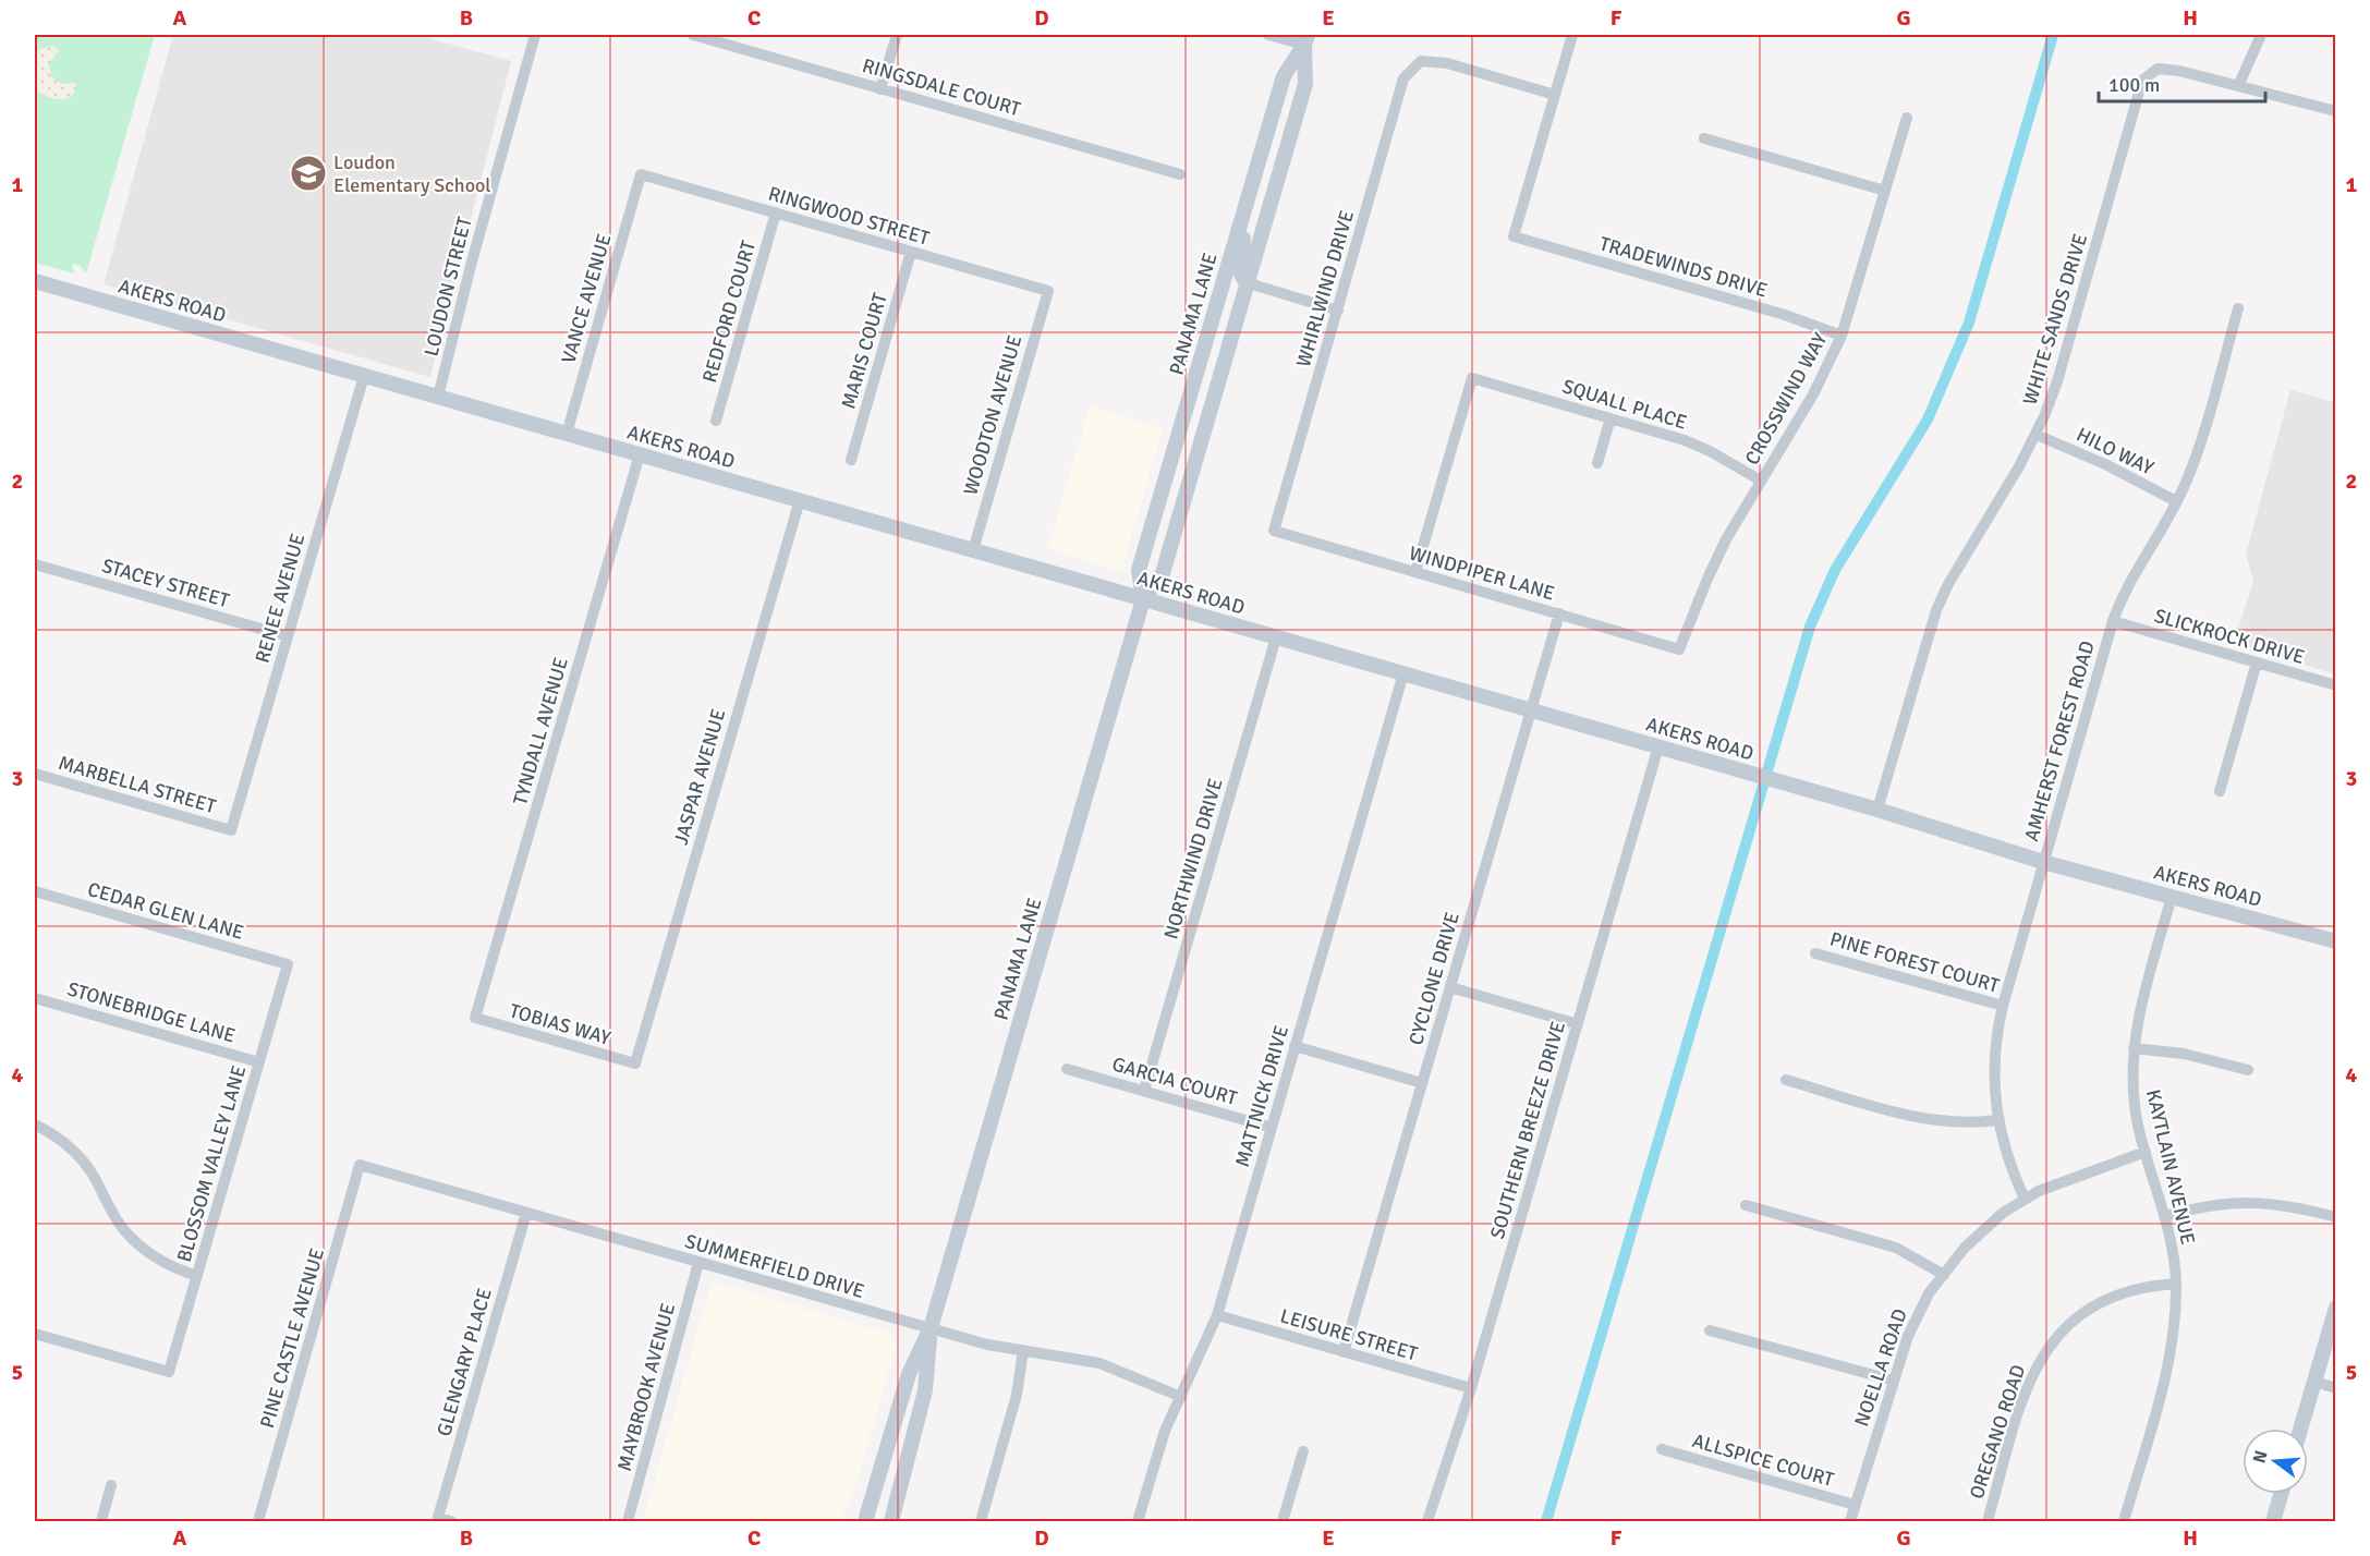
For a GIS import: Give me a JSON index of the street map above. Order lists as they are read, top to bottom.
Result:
{
  "streets": {
    "street": [
      "RINGSDALE COURT",
      "RINGWOOD STREET",
      "TRADEWINDS DRIVE",
      "LOUDON STREET",
      "WHIRLWIND DRIVE",
      "VANCE AVENUE",
      "AKERS ROAD",
      "REDFORD COURT",
      "PANAMA LANE",
      "WHITE SANDS DRIVE",
      "MARIS COURT",
      "CROSSWIND WAY",
      "SQUALL PLACE",
      "WOODTON AVENUE",
      "HILO WAY",
      "WINDPIPER LANE",
      "STACEY STREET",
      "RENEE AVENUE",
      "SLICKROCK DRIVE",
      "TYNDALL AVENUE",
      "AMHERST FOREST ROAD",
      "JASPAR AVENUE",
      "MARBELLA STREET",
      "NORTHWIND DRIVE",
      "CEDAR GLEN LANE",
      "PINE FOREST COURT",
      "CYCLONE DRIVE",
      "STONEBRIDGE LANE",
      "TOBIAS WAY",
      "GARCIA COURT",
      "MATTNICK DRIVE",
      "SOUTHERN BREEZE DRIVE",
      "BLOSSOM VALLEY LANE",
      "KAYTLAIN AVENUE",
      "SUMMERFIELD DRIVE",
      "LEISURE STREET",
      "PINE CASTLE AVENUE",
      "GLENGARY PLACE",
      "NOELLA ROAD",
      "MAYBROOK AVENUE",
      "OREGANO ROAD",
      "ALLSPICE COURT"
    ]
  },
  "crossings": [
    ["RINGWOOD STREET", "VANCE AVENUE"],
    ["RINGWOOD STREET", "REDFORD COURT"],
    ["RINGWOOD STREET", "MARIS COURT"],
    ["RINGWOOD STREET", "WOODTON AVENUE"],
    ["TRADEWINDS DRIVE", "WHIRLWIND DRIVE"],
    ["TRADEWINDS DRIVE", "CROSSWIND WAY"],
    ["LOUDON STREET", "AKERS ROAD"],
    ["WHIRLWIND DRIVE", "WINDPIPER LANE"],
    ["VANCE AVENUE", "AKERS ROAD"],
    ["AKERS ROAD", "PANAMA LANE"],
    ["AKERS ROAD", "WHITE SANDS DRIVE"],
    ["AKERS ROAD", "WOODTON AVENUE"],
    ["AKERS ROAD", "RENEE AVENUE"],
    ["AKERS ROAD", "TYNDALL AVENUE"],
    ["AKERS ROAD", "AMHERST FOREST ROAD"],
    ["AKERS ROAD", "JASPAR AVENUE"],
    ["AKERS ROAD", "NORTHWIND DRIVE"],
    ["AKERS ROAD", "CYCLONE DRIVE"],
    ["AKERS ROAD", "MATTNICK DRIVE"],
    ["AKERS ROAD", "SOUTHERN BREEZE DRIVE"],
    ["AKERS ROAD", "KAYTLAIN AVENUE"],
    ["PANAMA LANE", "SUMMERFIELD DRIVE"],
    ["WHITE SANDS DRIVE", "HILO WAY"],
    ["CROSSWIND WAY", "SQUALL PLACE"],
    ["CROSSWIND WAY", "WINDPIPER LANE"],
    ["SQUALL PLACE", "WINDPIPER LANE"],
    ["HILO WAY", "AMHERST FOREST ROAD"],
    ["WINDPIPER LANE", "CYCLONE DRIVE"],
    ["STACEY STREET", "RENEE AVENUE"],
    ["RENEE AVENUE", "MARBELLA STREET"],
    ["SLICKROCK DRIVE", "AMHERST FOREST ROAD"],
    ["TYNDALL AVENUE", "TOBIAS WAY"],
    ["AMHERST FOREST ROAD", "PINE FOREST COURT"],
    ["AMHERST FOREST ROAD", "NOELLA ROAD"],
    ["JASPAR AVENUE", "TOBIAS WAY"],
    ["NORTHWIND DRIVE", "GARCIA COURT"],
    ["CEDAR GLEN LANE", "BLOSSOM VALLEY LANE"],
    ["CYCLONE DRIVE", "LEISURE STREET"],
    ["STONEBRIDGE LANE", "BLOSSOM VALLEY LANE"],
    ["GARCIA COURT", "MATTNICK DRIVE"],
    ["MATTNICK DRIVE", "SUMMERFIELD DRIVE"],
    ["MATTNICK DRIVE", "LEISURE STREET"],
    ["SOUTHERN BREEZE DRIVE", "LEISURE STREET"],
    ["KAYTLAIN AVENUE", "NOELLA ROAD"],
    ["KAYTLAIN AVENUE", "OREGANO ROAD"],
    ["SUMMERFIELD DRIVE", "PINE CASTLE AVENUE"],
    ["SUMMERFIELD DRIVE", "GLENGARY PLACE"],
    ["SUMMERFIELD DRIVE", "MAYBROOK AVENUE"],
    ["NOELLA ROAD", "ALLSPICE COURT"]
  ],
  "places": {
    "school or university": ["Loudon Elementary School"]
  },
  "scale_bar": "100 m",
  "north": "left",
  "grid": {
    "columns": [
      "A",
      "B",
      "C",
      "D",
      "E",
      "F",
      "G",
      "H"
    ],
    "rows": [
      "1",
      "2",
      "3",
      "4",
      "5"
    ]
  }
}
